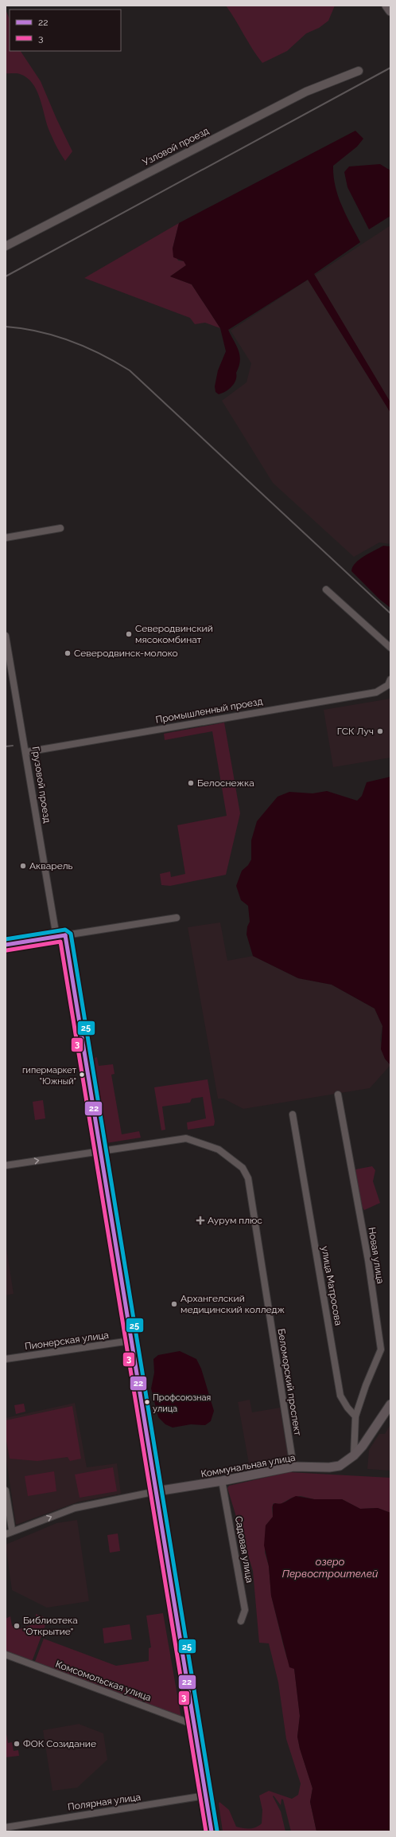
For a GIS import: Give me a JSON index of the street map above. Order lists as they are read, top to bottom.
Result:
{
  "streets": {
    "main road": ["Коммунальная улица"],
    "street": [
      "Узловой проезд",
      "Промышленный проезд",
      "Грузовой проезд",
      "Новая улица",
      "улица Матросова",
      "Пионерская улица",
      "Беломорский проспект",
      "Садовая улица",
      "Комсомольская улица",
      "Полярная улица"
    ]
  },
  "crossings": [
    ["Промышленный проезд", "Грузовой проезд"],
    ["Новая улица", "улица Матросова"],
    ["Беломорский проспект", "Коммунальная улица"],
    ["Коммунальная улица", "Садовая улица"]
  ],
  "water": ["озеро Первостроителей"],
  "places": {
    "other": [
      "Северодвинский мясокомбинат",
      "Северодвинск-молоко",
      "ГСК Луч",
      "Белоснежка",
      "Акварель",
      "гипермаркет \"Южный\"",
      "Архангелский медицинский колледж",
      "Профсоюзная улица",
      "Библиотека \"Открытие\"",
      "ФОК Созидание"
    ],
    "health": ["Аурум плюс"]
  },
  "lines": ["transit line 25", "transit line 22", "transit line 3"],
  "legend": ["22", "3"]
}
